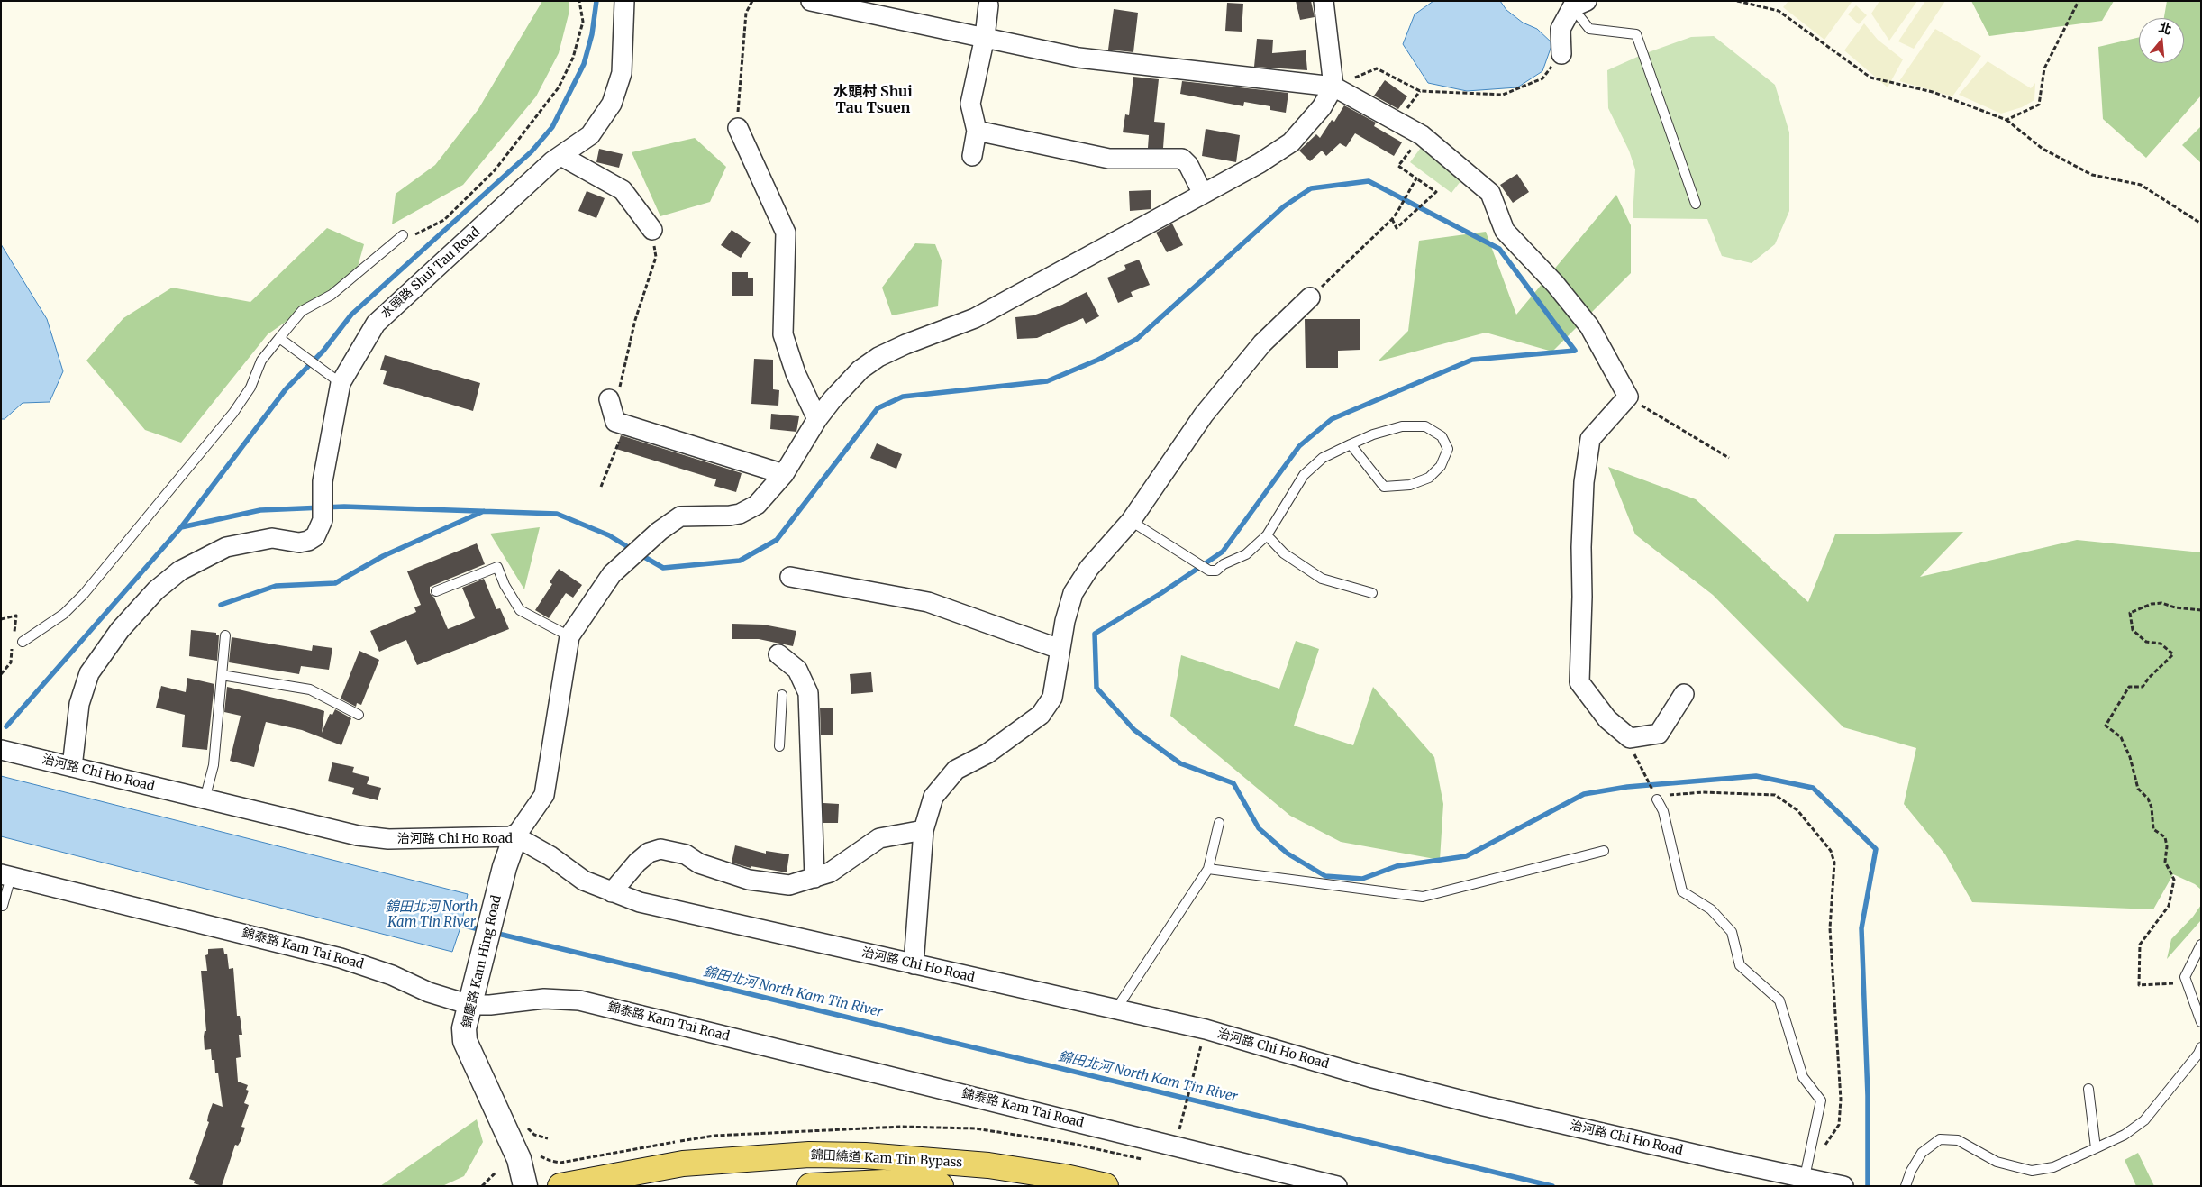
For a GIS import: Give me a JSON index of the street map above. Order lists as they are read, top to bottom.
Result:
{
  "streets": {
    "main road": ["錦田繞道 Kam Tin Bypass"],
    "street": [
      "水頭路 Shui Tau Road",
      "治河路 Chi Ho Road",
      "錦泰路 Kam Tai Road",
      "錦慶路 Kam Hing Road"
    ]
  },
  "crossings": [
    ["水頭路 Shui Tau Road", "治河路 Chi Ho Road"],
    ["治河路 Chi Ho Road", "錦慶路 Kam Hing Road"],
    ["錦泰路 Kam Tai Road", "錦慶路 Kam Hing Road"]
  ],
  "districts": ["水頭村 Shui Tau Tsuen"],
  "water": ["錦田北河 North Kam Tin River"],
  "north": "top"
}
